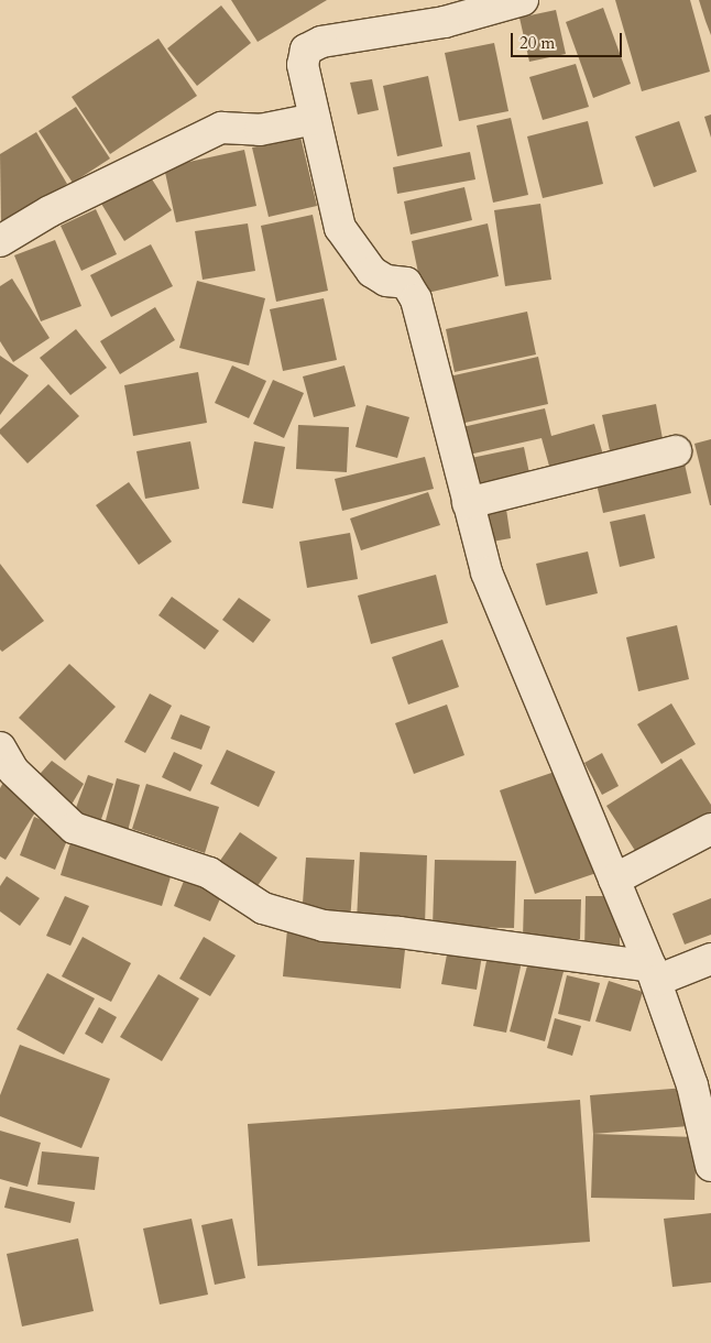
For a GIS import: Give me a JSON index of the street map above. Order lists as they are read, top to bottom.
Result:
{
  "scale_bar": "20 m"
}
